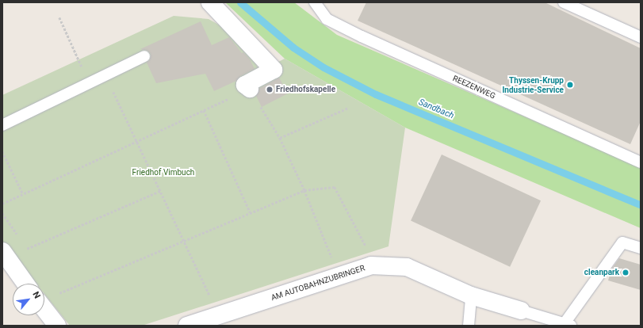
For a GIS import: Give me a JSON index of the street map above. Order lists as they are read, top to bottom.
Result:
{
  "streets": {
    "street": ["AM AUTOBAHNZUBRINGER"],
    "lane": ["REEZENWEG"]
  },
  "water": ["Sandbach"],
  "parks": ["Friedhof Vimbuch"],
  "places": ["Thyssen-Krupp Industrie-Service", "Friedhofskapelle", "cleanpark"],
  "north": "top right"
}
